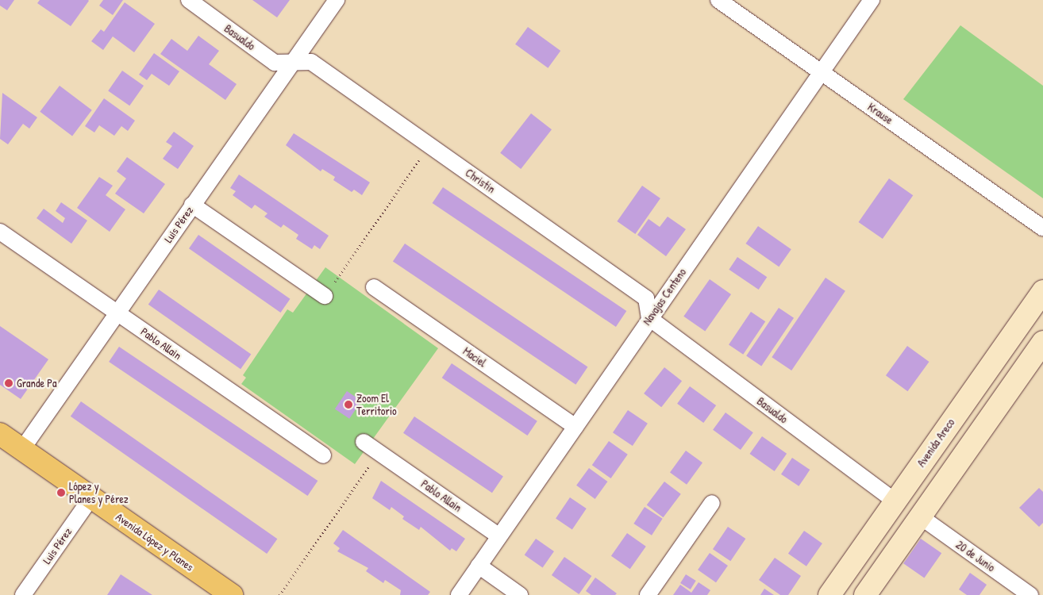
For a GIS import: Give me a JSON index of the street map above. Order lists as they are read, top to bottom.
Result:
{
  "streets": {
    "main road": ["Avenida Areco", "Avenida López y Planes"],
    "street": [
      "Basualdo",
      "Krause",
      "Christin",
      "Luis Pérez",
      "Navajas Centeno",
      "Pablo Allain",
      "Maciel",
      "20 de Junio"
    ]
  },
  "crossings": [
    ["Basualdo", "Christin"],
    ["Basualdo", "Luis Pérez"],
    ["Basualdo", "Navajas Centeno"],
    ["Basualdo", "Avenida Areco"],
    ["Krause", "Navajas Centeno"],
    ["Christin", "Luis Pérez"],
    ["Christin", "Navajas Centeno"],
    ["Luis Pérez", "Pablo Allain"],
    ["Luis Pérez", "Avenida López y Planes"],
    ["Navajas Centeno", "Pablo Allain"],
    ["Navajas Centeno", "Maciel"]
  ],
  "places": ["Grande Pa", "Zoom El Territorio", "López y Planes y Pérez"]
}
